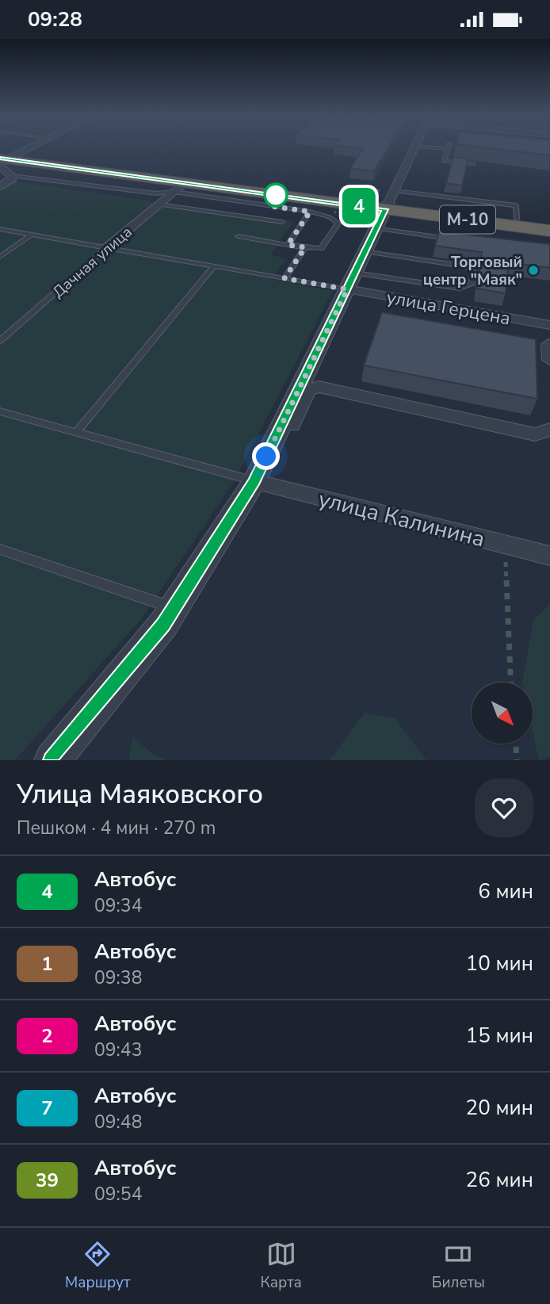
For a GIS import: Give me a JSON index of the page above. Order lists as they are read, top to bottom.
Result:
{
  "streets": {
    "highway": ["М-10"],
    "street": ["Дачная улица", "улица Герцена", "улица Калинина"]
  },
  "crossings": [
    ["М-10", "Дачная улица"]
  ],
  "places": ["Торговый центр \"Маяк\""],
  "lines": ["bus line 4"],
  "north": "bottom right",
  "page": {
    "status": "09:28",
    "on_map": "4",
    "heading": ["Улица Маяковского", "Пешком · 4 мин · 270 m"],
    "list": [
      {
        "mark": "4",
        "name": "Автобус",
        "note": "09:34",
        "value": "6 мин"
      },
      {
        "mark": "1",
        "name": "Автобус",
        "note": "09:38",
        "value": "10 мин"
      },
      {
        "mark": "2",
        "name": "Автобус",
        "note": "09:43",
        "value": "15 мин"
      },
      {
        "mark": "7",
        "name": "Автобус",
        "note": "09:48",
        "value": "20 мин"
      },
      {
        "mark": "39",
        "name": "Автобус",
        "note": "09:54",
        "value": "26 мин"
      }
    ],
    "tabs": ["Маршрут", "Карта", "Билеты"]
  }
}
